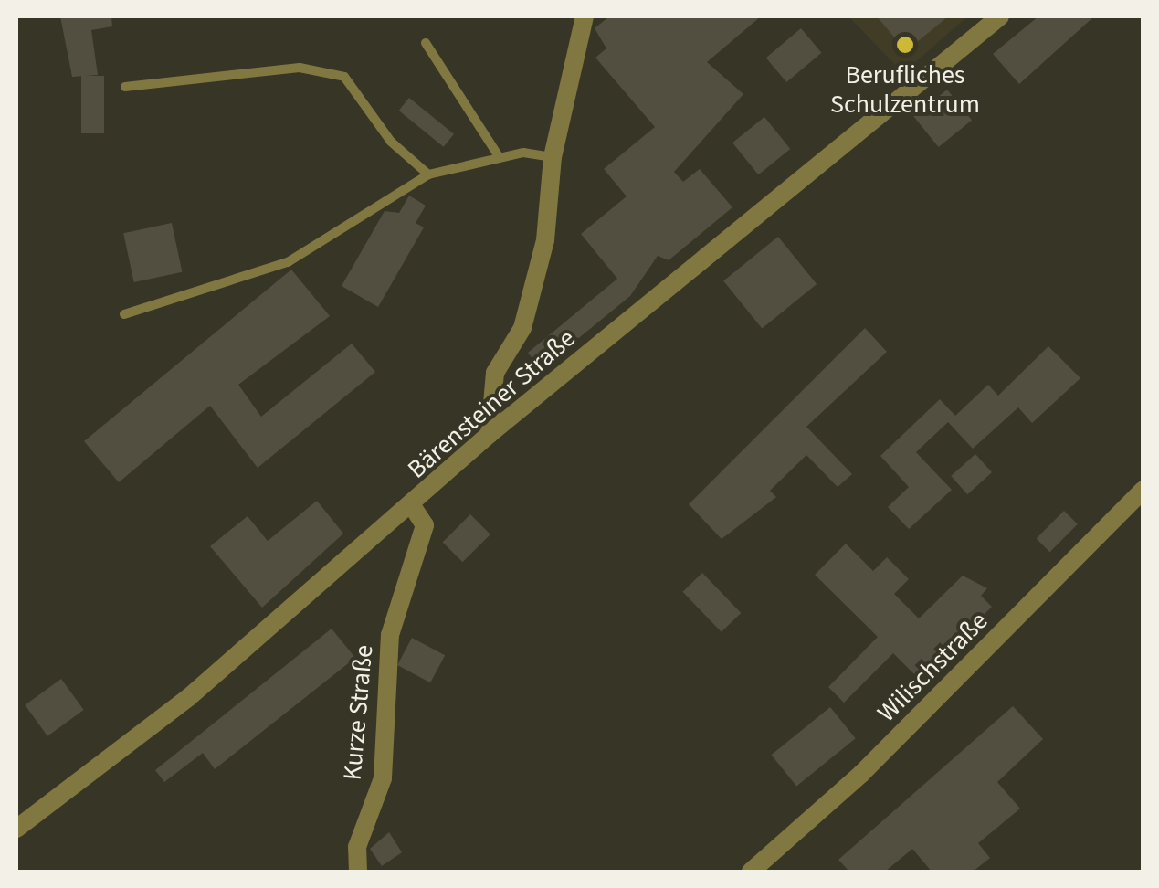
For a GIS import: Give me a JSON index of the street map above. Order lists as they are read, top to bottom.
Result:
{
  "streets": {
    "street": ["Bärensteiner Straße", "Wilischstraße", "Kurze Straße"]
  },
  "crossings": [
    ["Bärensteiner Straße", "Kurze Straße"]
  ],
  "places": ["Berufliches Schulzentrum"]
}
